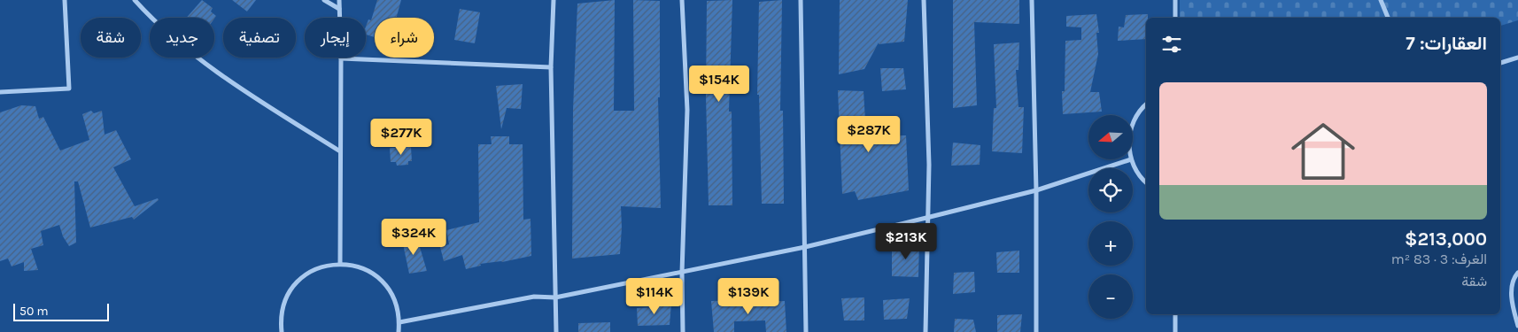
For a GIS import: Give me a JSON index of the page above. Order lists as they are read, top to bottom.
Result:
{
  "scale_bar": "50 m",
  "north": "left",
  "page": {
    "chip": [
      "شراء",
      "إيجار",
      "تصفية",
      "جديد",
      "شقة"
    ],
    "heading": "العقارات: 7",
    "price": [
      "$154K",
      "$287K",
      "$277K",
      "$324K",
      "$213K",
      "$114K",
      "$139K"
    ],
    "list": [
      {
        "name": "$213,000",
        "note": "الغرف: 3 · 83 m² · شقة"
      }
    ],
    "map_buttons": ["+", "−"],
    "scale": "50 m"
  }
}
